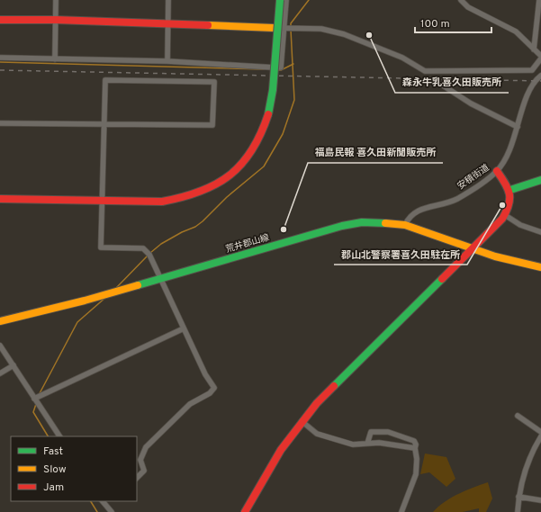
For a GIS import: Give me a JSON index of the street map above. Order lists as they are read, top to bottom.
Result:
{
  "streets": {
    "street": ["安積街道", "荒井郡山線"]
  },
  "crossings": [
    ["安積街道", "荒井郡山線"]
  ],
  "places": ["森永牛乳喜久田販売所", "郡山北警察署喜久田駐在所", "福島民報 喜久田新聞販売所"],
  "legend": ["Fast", "Slow", "Jam"],
  "scale_bar": "100 m"
}
